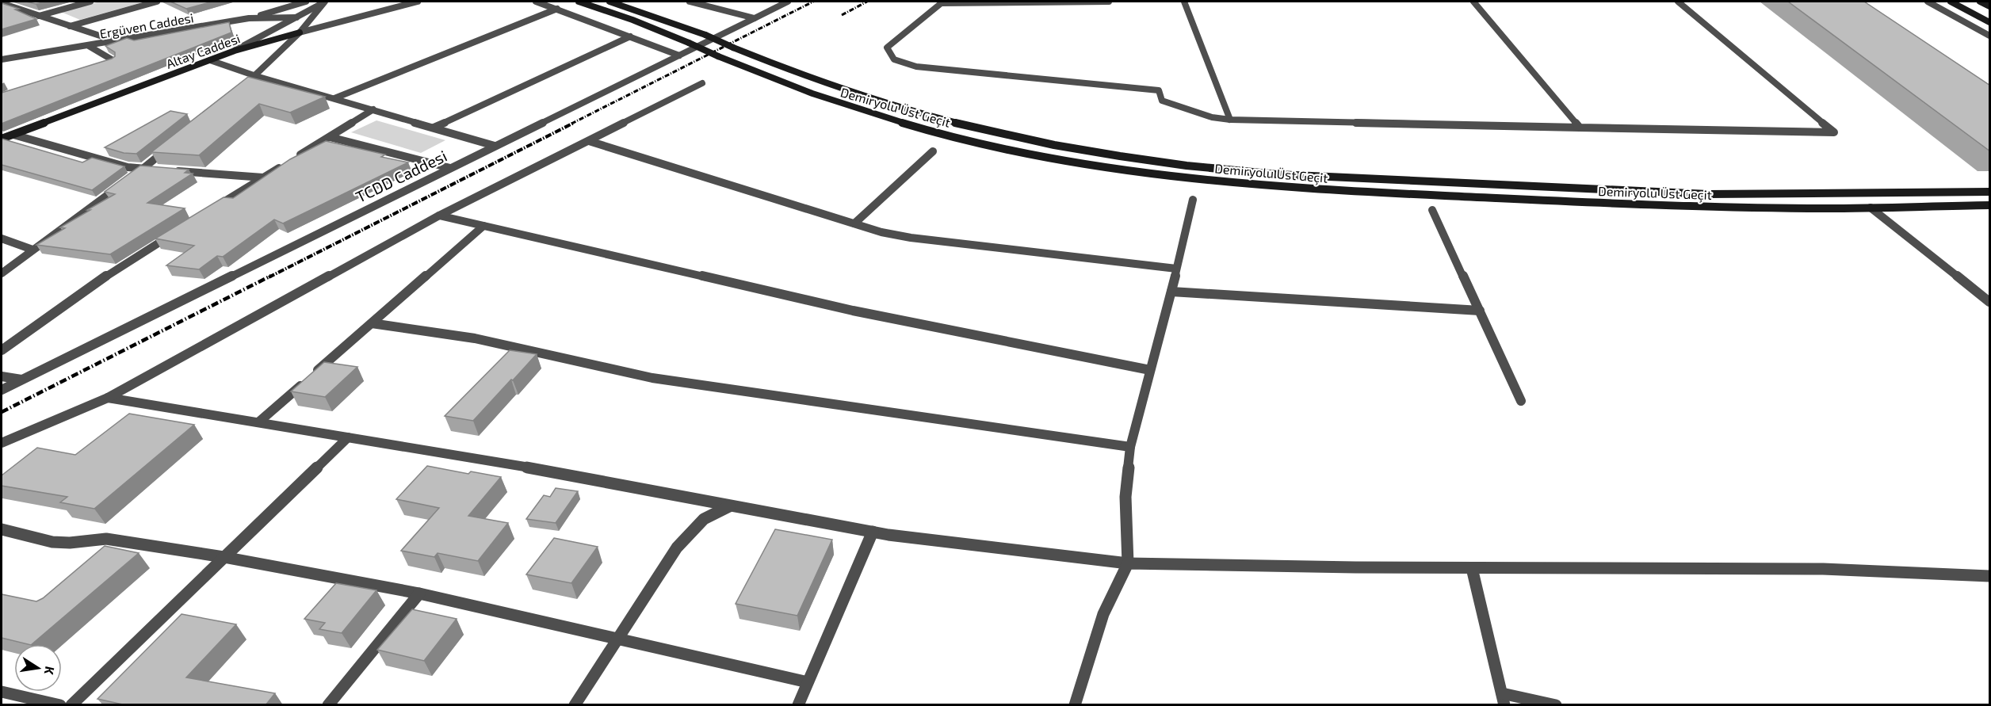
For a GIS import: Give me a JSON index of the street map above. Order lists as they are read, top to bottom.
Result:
{
  "streets": {
    "main road": ["Altay Caddesi", "Demiryolu Üst Geçit"],
    "street": ["Ergüven Caddesi", "TCDD Caddesi"]
  },
  "north": "right"
}
